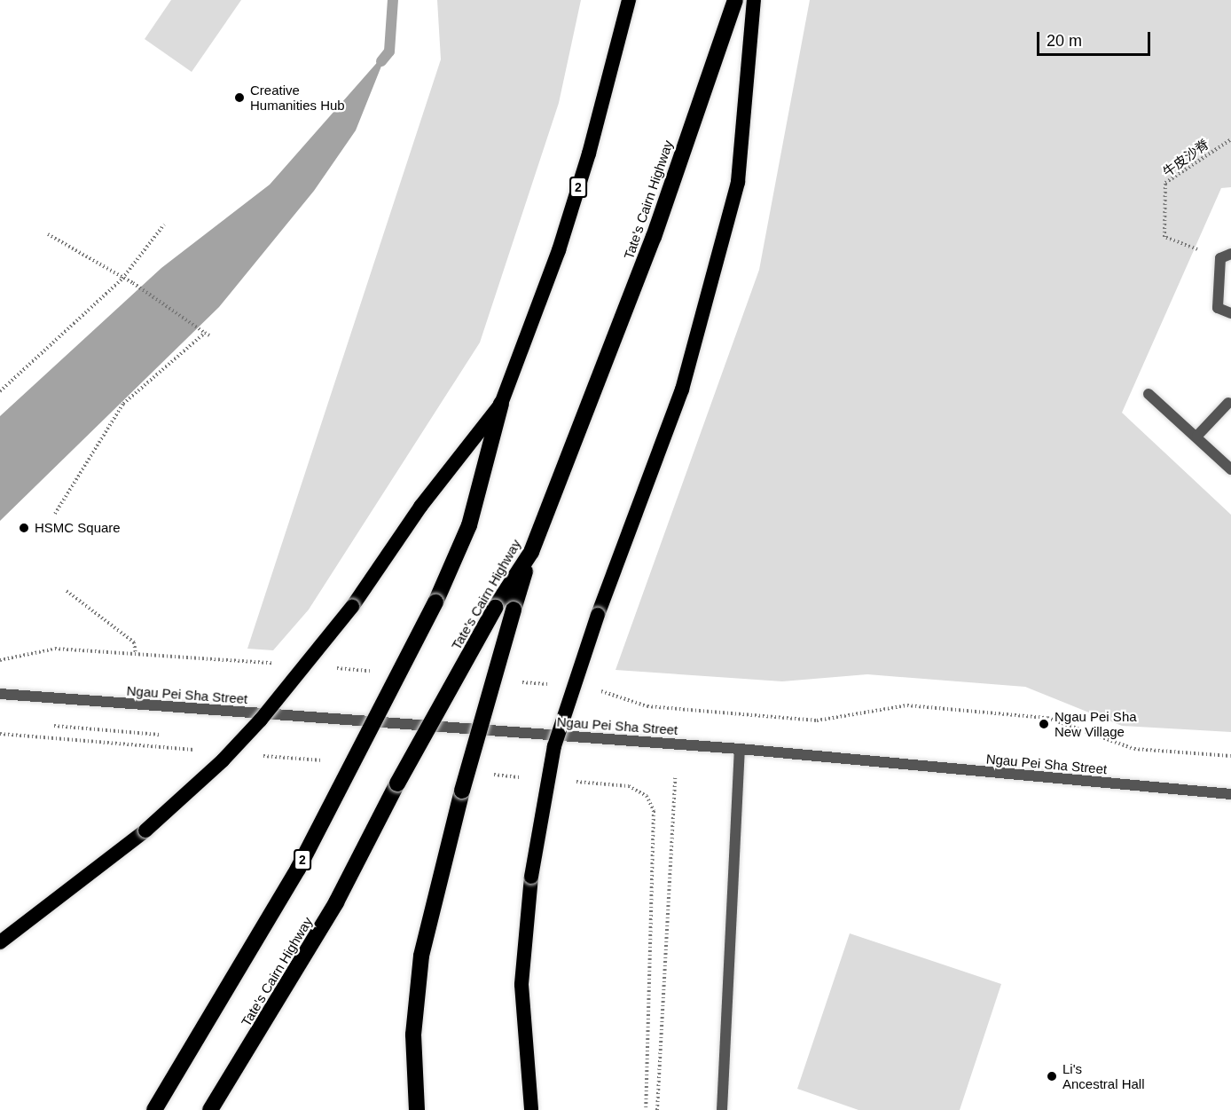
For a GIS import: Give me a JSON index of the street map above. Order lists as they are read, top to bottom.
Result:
{
  "streets": {
    "highway": ["2", "Tate's Cairn Highway"],
    "street": ["Ngau Pei Sha Street"],
    "path": ["牛皮沙脊"]
  },
  "places": [
    "Creative Humanities Hub",
    "HSMC Square",
    "Ngau Pei Sha New Village",
    "Li's Ancestral Hall"
  ],
  "scale_bar": "20 m"
}
